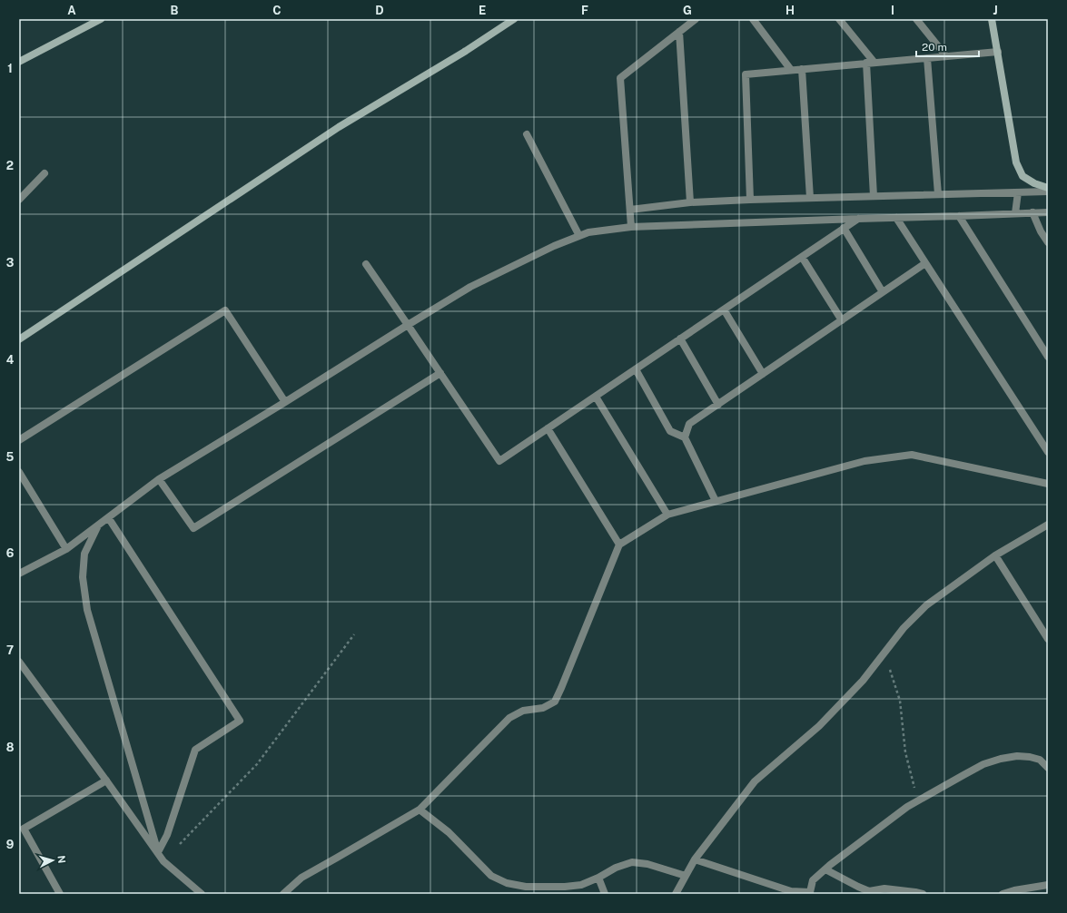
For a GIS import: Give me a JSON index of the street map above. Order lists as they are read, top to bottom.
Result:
{
  "scale_bar": "20 m",
  "north": "right",
  "grid": {
    "columns": [
      "A",
      "B",
      "C",
      "D",
      "E",
      "F",
      "G",
      "H",
      "I",
      "J"
    ],
    "rows": [
      "1",
      "2",
      "3",
      "4",
      "5",
      "6",
      "7",
      "8",
      "9"
    ]
  }
}
